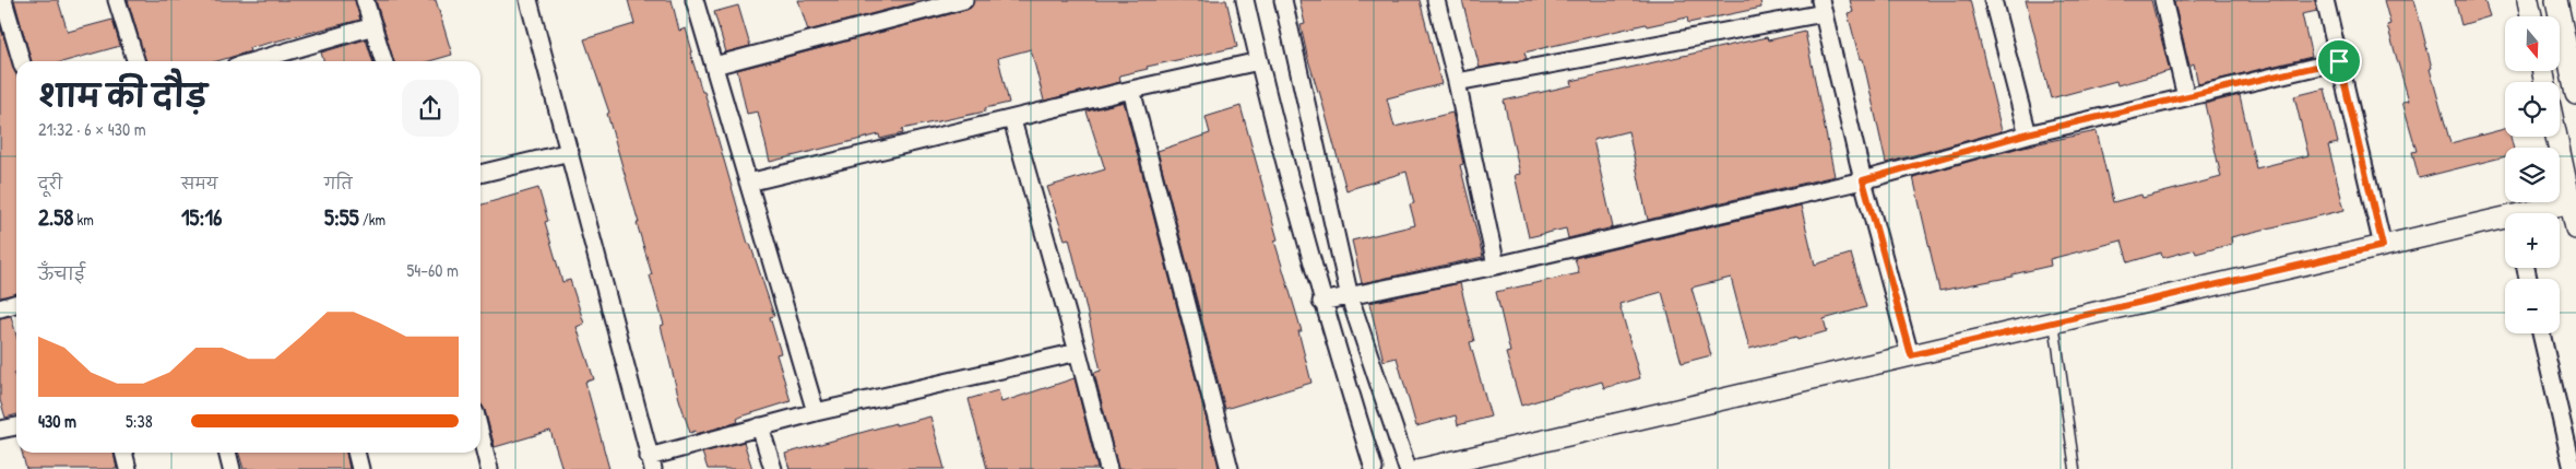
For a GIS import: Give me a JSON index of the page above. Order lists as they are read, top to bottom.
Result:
{
  "north": "bottom",
  "page": {
    "map_buttons": ["+", "−"],
    "heading": ["शाम की दौड़", "21:32 · 6 × 430 m"],
    "stats": [
      ["दूरी", "2.58 km"],
      ["समय", "15:16"],
      ["गति", "5:55 /km"]
    ],
    "chart": ["ऊँचाई", "54–60 m"],
    "list": [
      {
        "name": "430 m",
        "note": "5:38"
      }
    ]
  }
}
